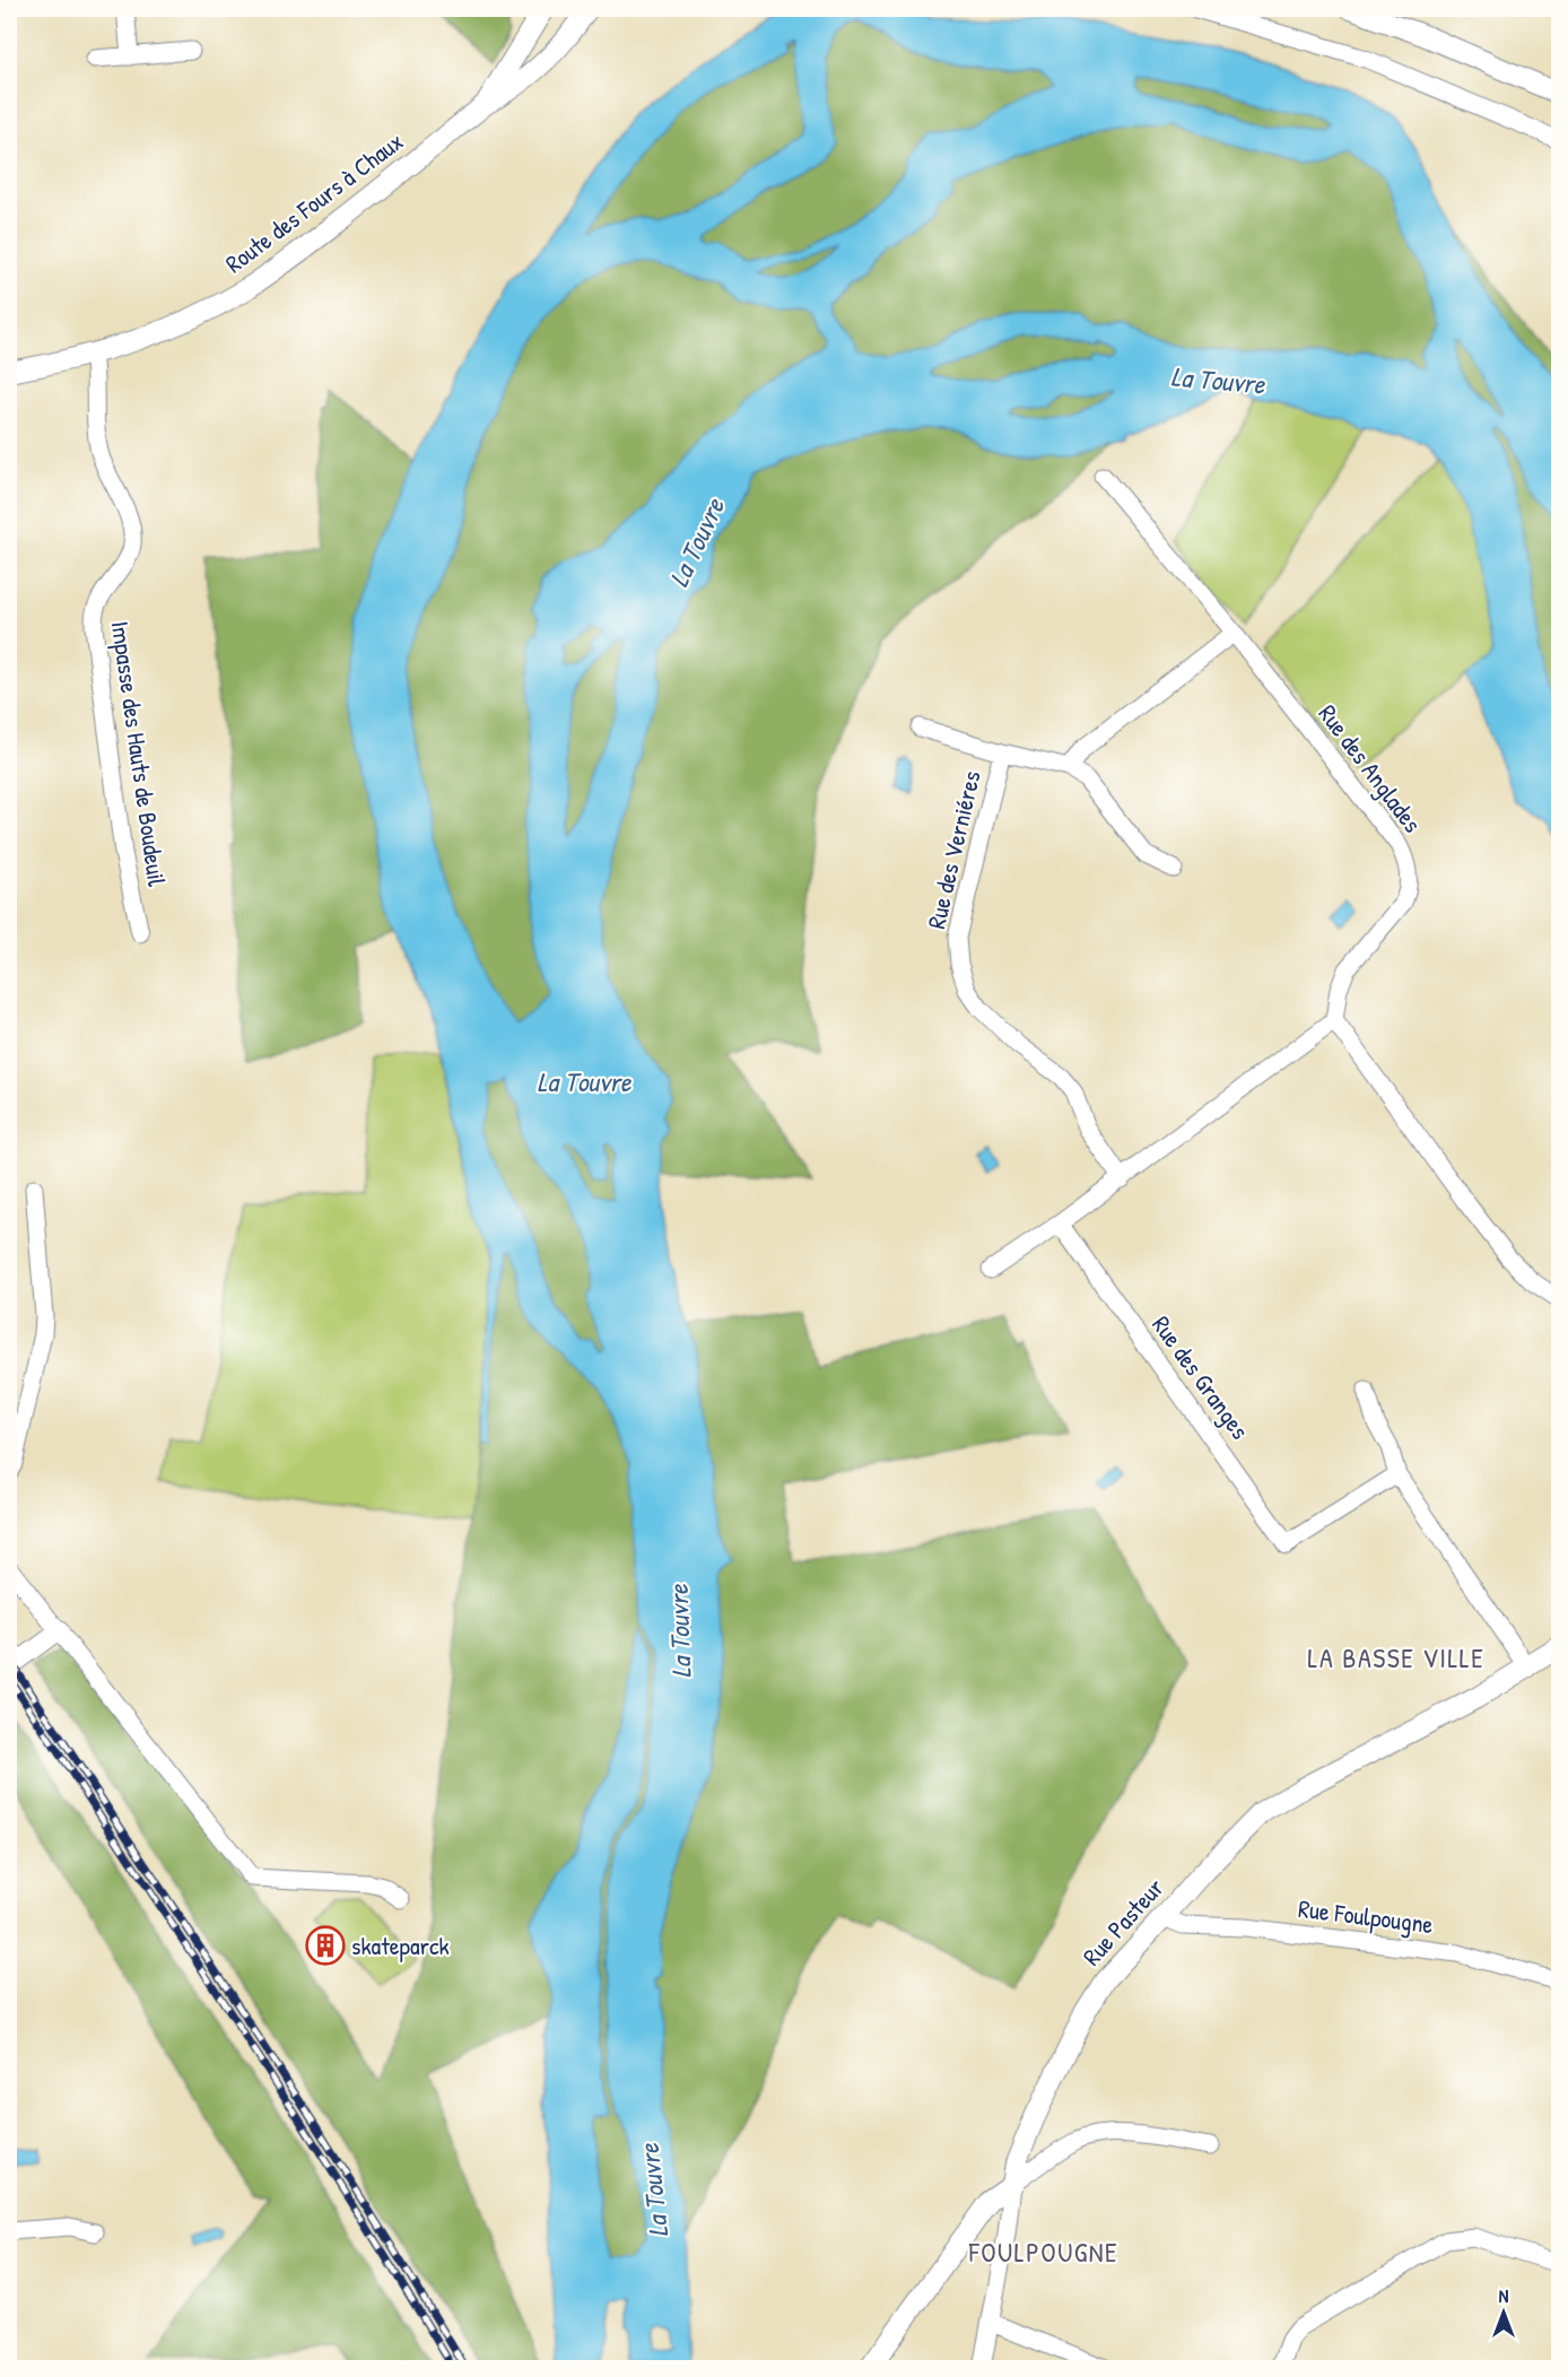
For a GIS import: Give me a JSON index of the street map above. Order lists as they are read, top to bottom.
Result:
{
  "streets": {
    "street": [
      "Route des Fours à Chaux",
      "Impasse des Hauts de Boudeuil",
      "Rue des Anglades",
      "Rue des Verniéres",
      "Rue des Granges",
      "Rue Foulpougne",
      "Rue Pasteur"
    ]
  },
  "crossings": [
    ["Route des Fours à Chaux", "Impasse des Hauts de Boudeuil"],
    ["Rue Foulpougne", "Rue Pasteur"]
  ],
  "districts": ["LA BASSE VILLE", "FOULPOUGNE"],
  "water": ["La Touvre"],
  "places": {
    "building": ["skateparck"]
  },
  "north": "top"
}
